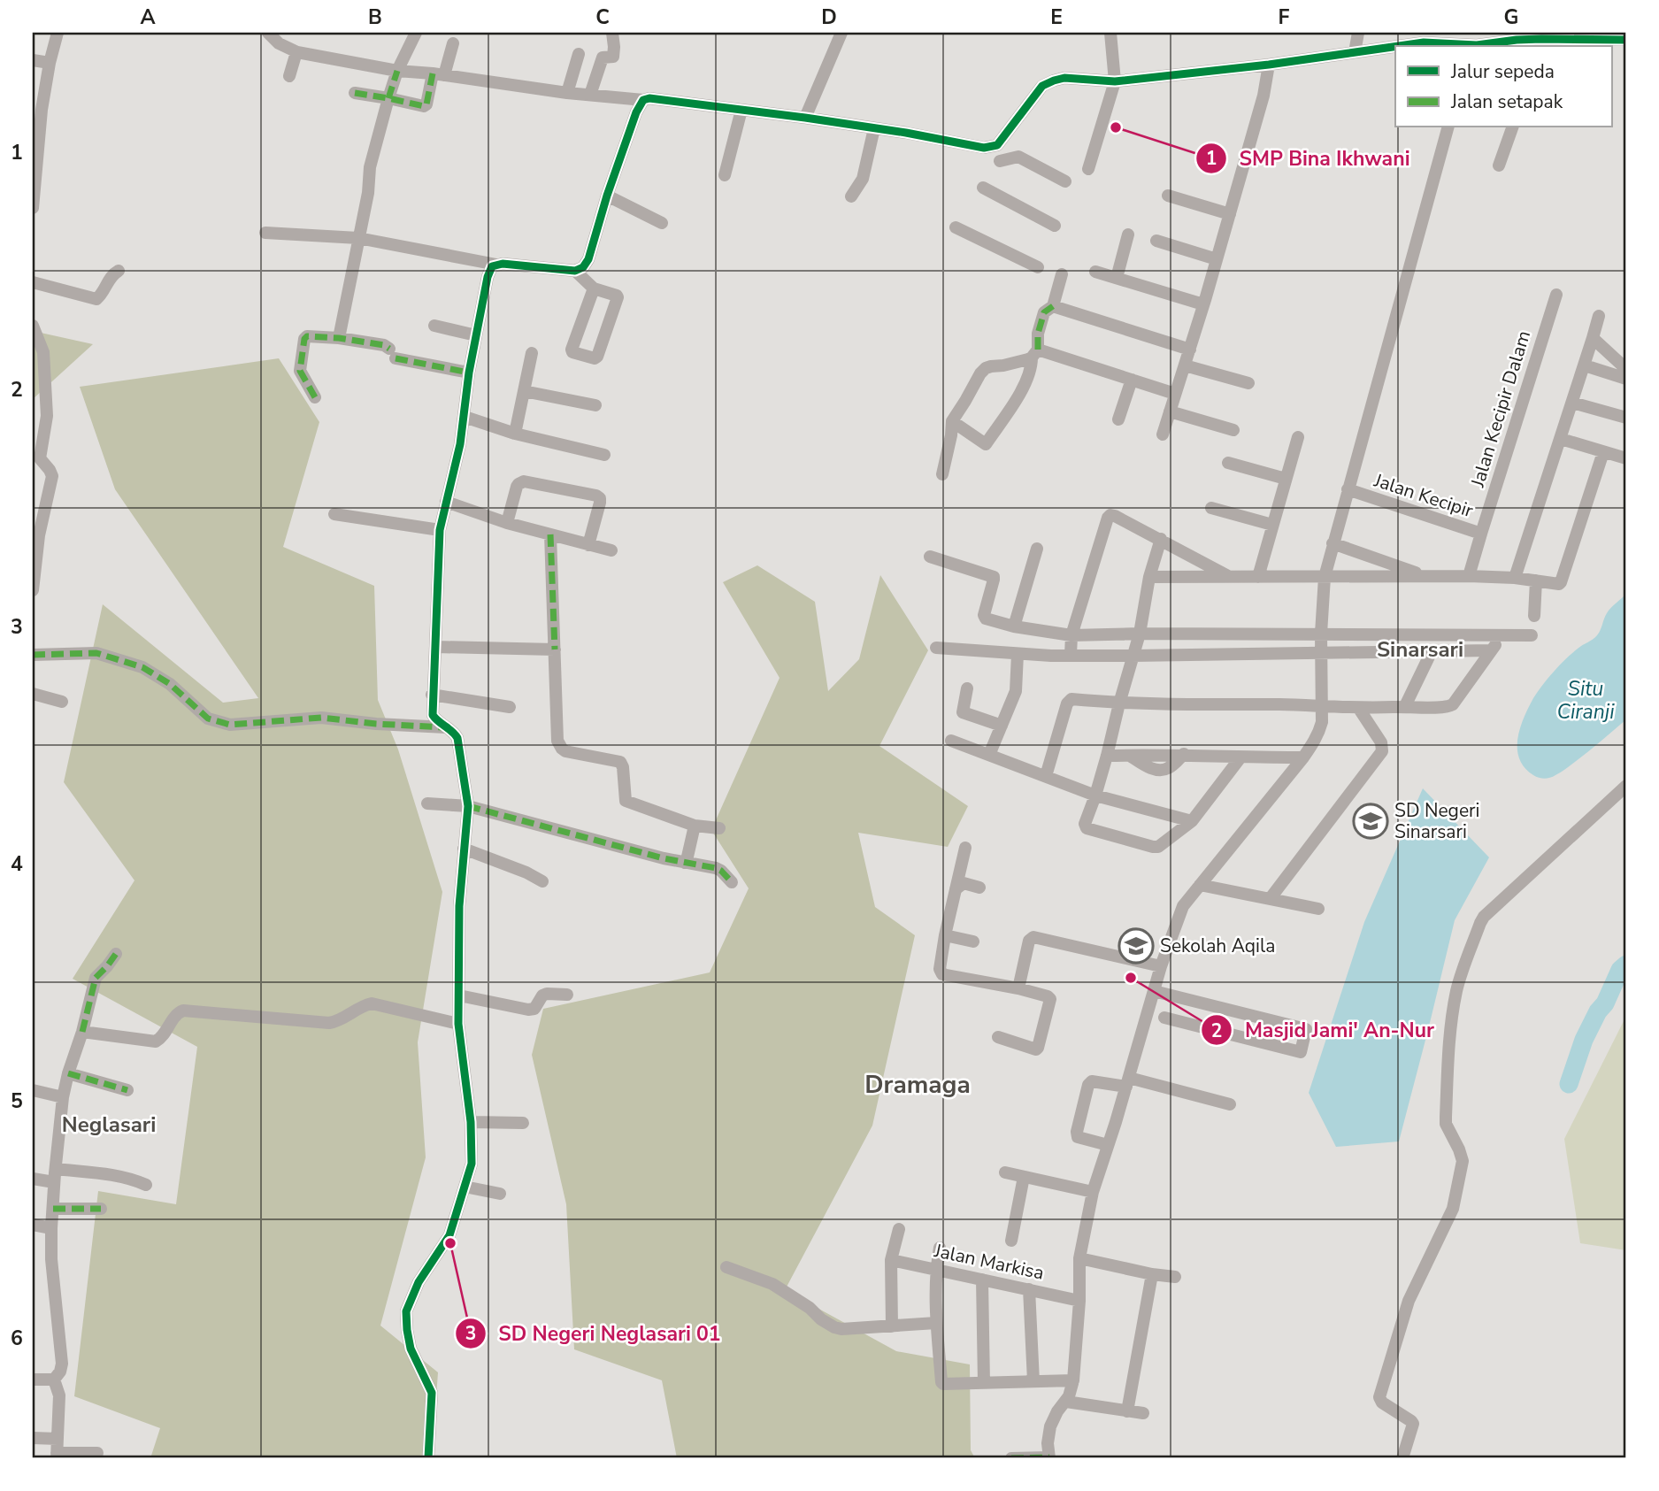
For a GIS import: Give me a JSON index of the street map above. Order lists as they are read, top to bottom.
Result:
{
  "streets": {
    "street": ["Jalan Kecipir Dalam", "Jalan Kecipir", "Jalan Markisa"]
  },
  "crossings": [
    ["Jalan Kecipir Dalam", "Jalan Kecipir"]
  ],
  "districts": ["Sinarsari", "Dramaga", "Neglasari"],
  "water": ["Situ Ciranji"],
  "places": {
    "other": ["SMP Bina Ikhwani", "Masjid Jami' An-Nur", "SD Negeri Neglasari 01"],
    "school or university": ["SD Negeri Sinarsari", "Sekolah Aqila"]
  },
  "legend": ["Jalur sepeda", "Jalan setapak"],
  "grid": {
    "columns": [
      "A",
      "B",
      "C",
      "D",
      "E",
      "F",
      "G"
    ],
    "rows": [
      "1",
      "2",
      "3",
      "4",
      "5",
      "6"
    ]
  }
}
